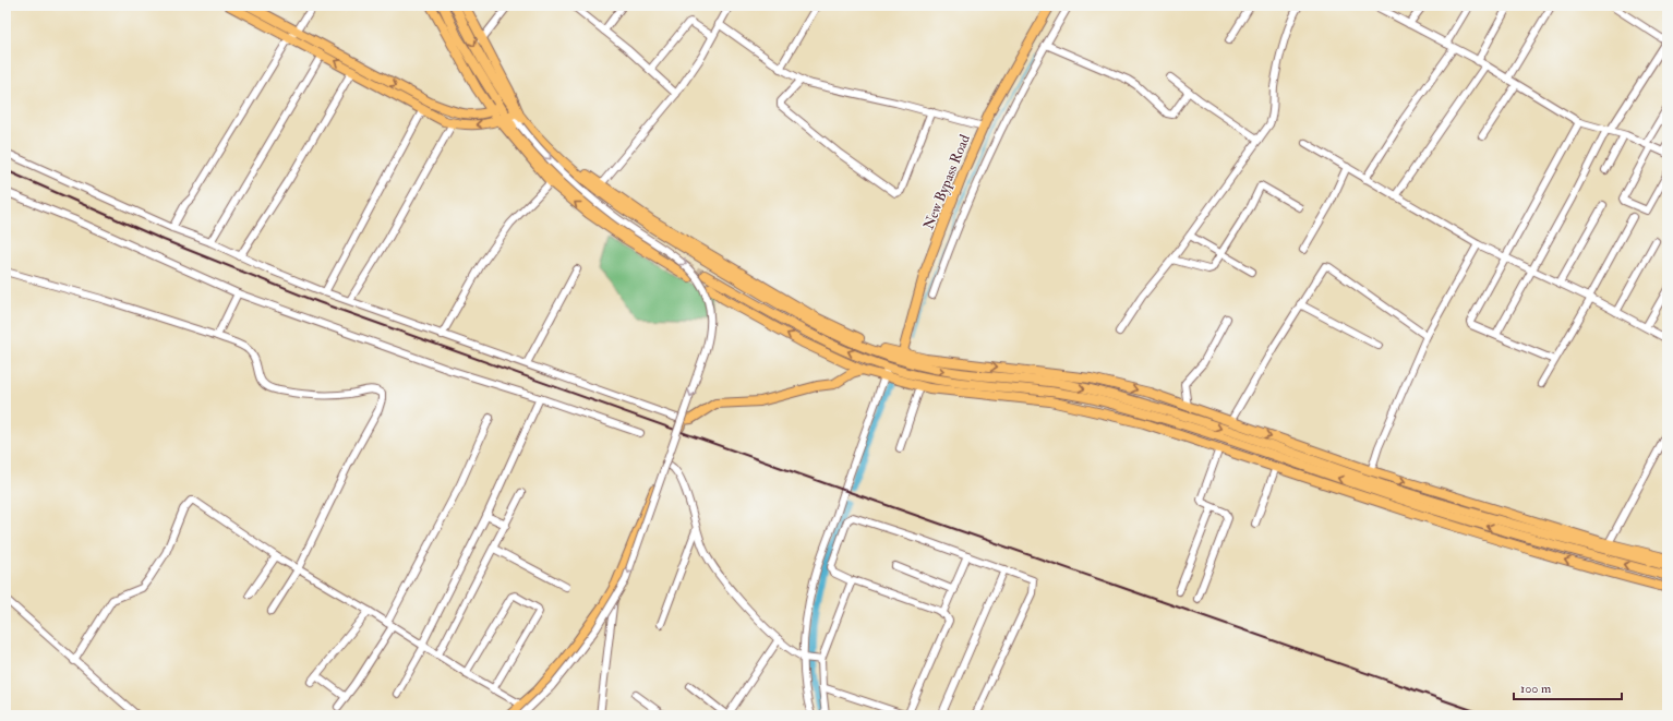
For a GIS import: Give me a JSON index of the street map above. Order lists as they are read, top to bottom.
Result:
{
  "streets": {
    "main road": ["New Bypass Road"]
  },
  "scale_bar": "100 m"
}
